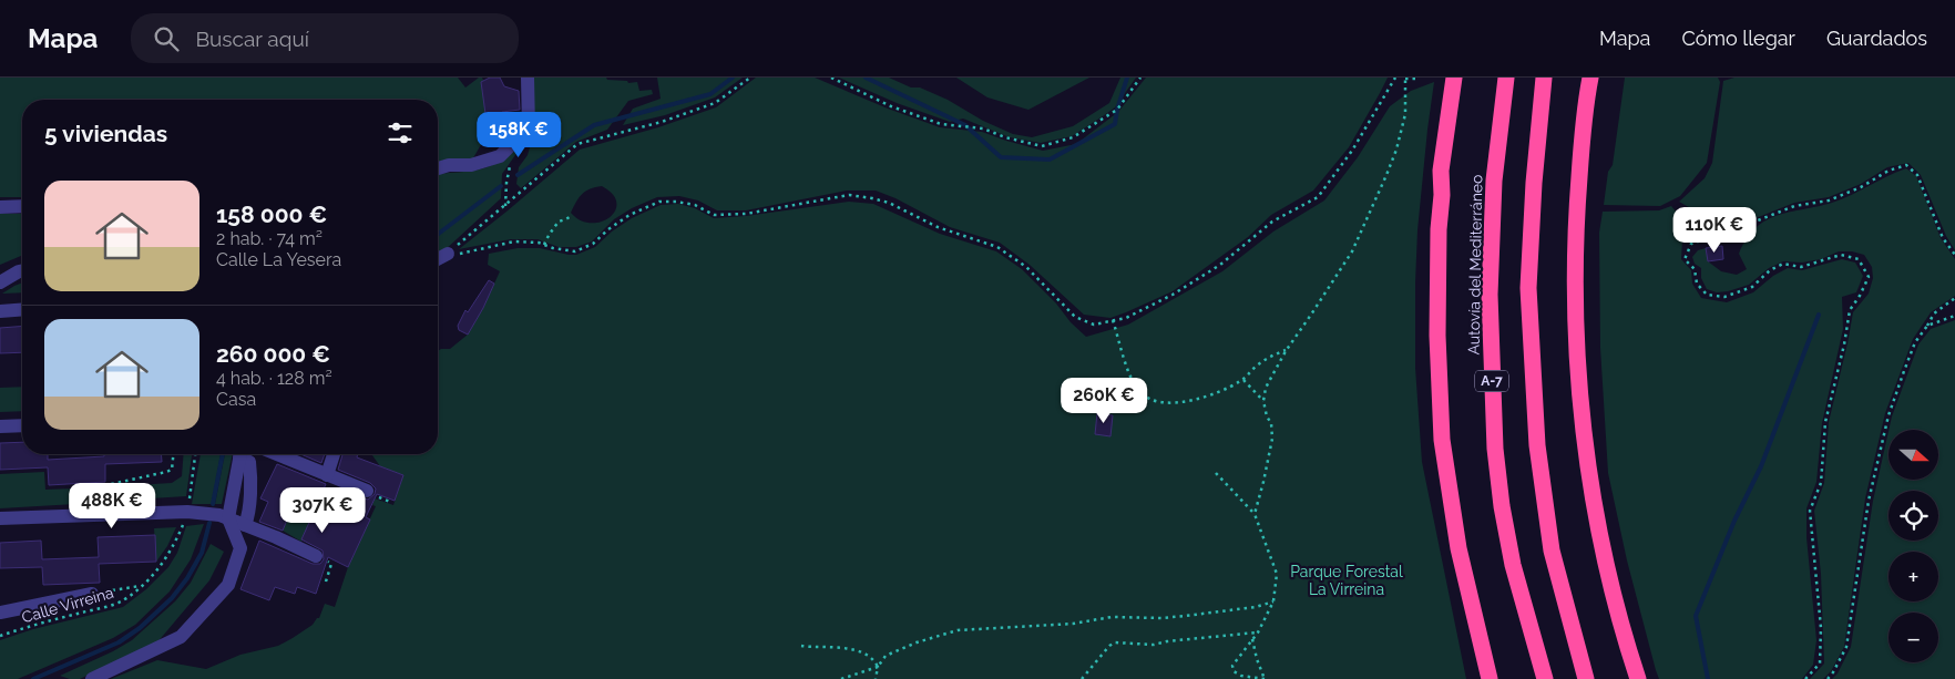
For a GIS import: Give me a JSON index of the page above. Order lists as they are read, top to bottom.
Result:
{
  "streets": {
    "highway": ["Autovía del Mediterráneo", "A-7"],
    "path": ["Calle Virreina"]
  },
  "parks": ["Parque Forestal La Virreina"],
  "north": "right",
  "page": {
    "header": "Mapa",
    "search": "Buscar aquí",
    "nav": ["Mapa", "Cómo llegar", "Guardados"],
    "heading": "5 viviendas",
    "price": [
      "158K €",
      "110K €",
      "260K €",
      "488K €",
      "307K €"
    ],
    "list": [
      {
        "name": "158 000 €",
        "note": "2 hab. · 74 m² · Calle La Yesera"
      },
      {
        "name": "260 000 €",
        "note": "4 hab. · 128 m² · Casa"
      }
    ],
    "map_buttons": ["+", "−"]
  }
}
